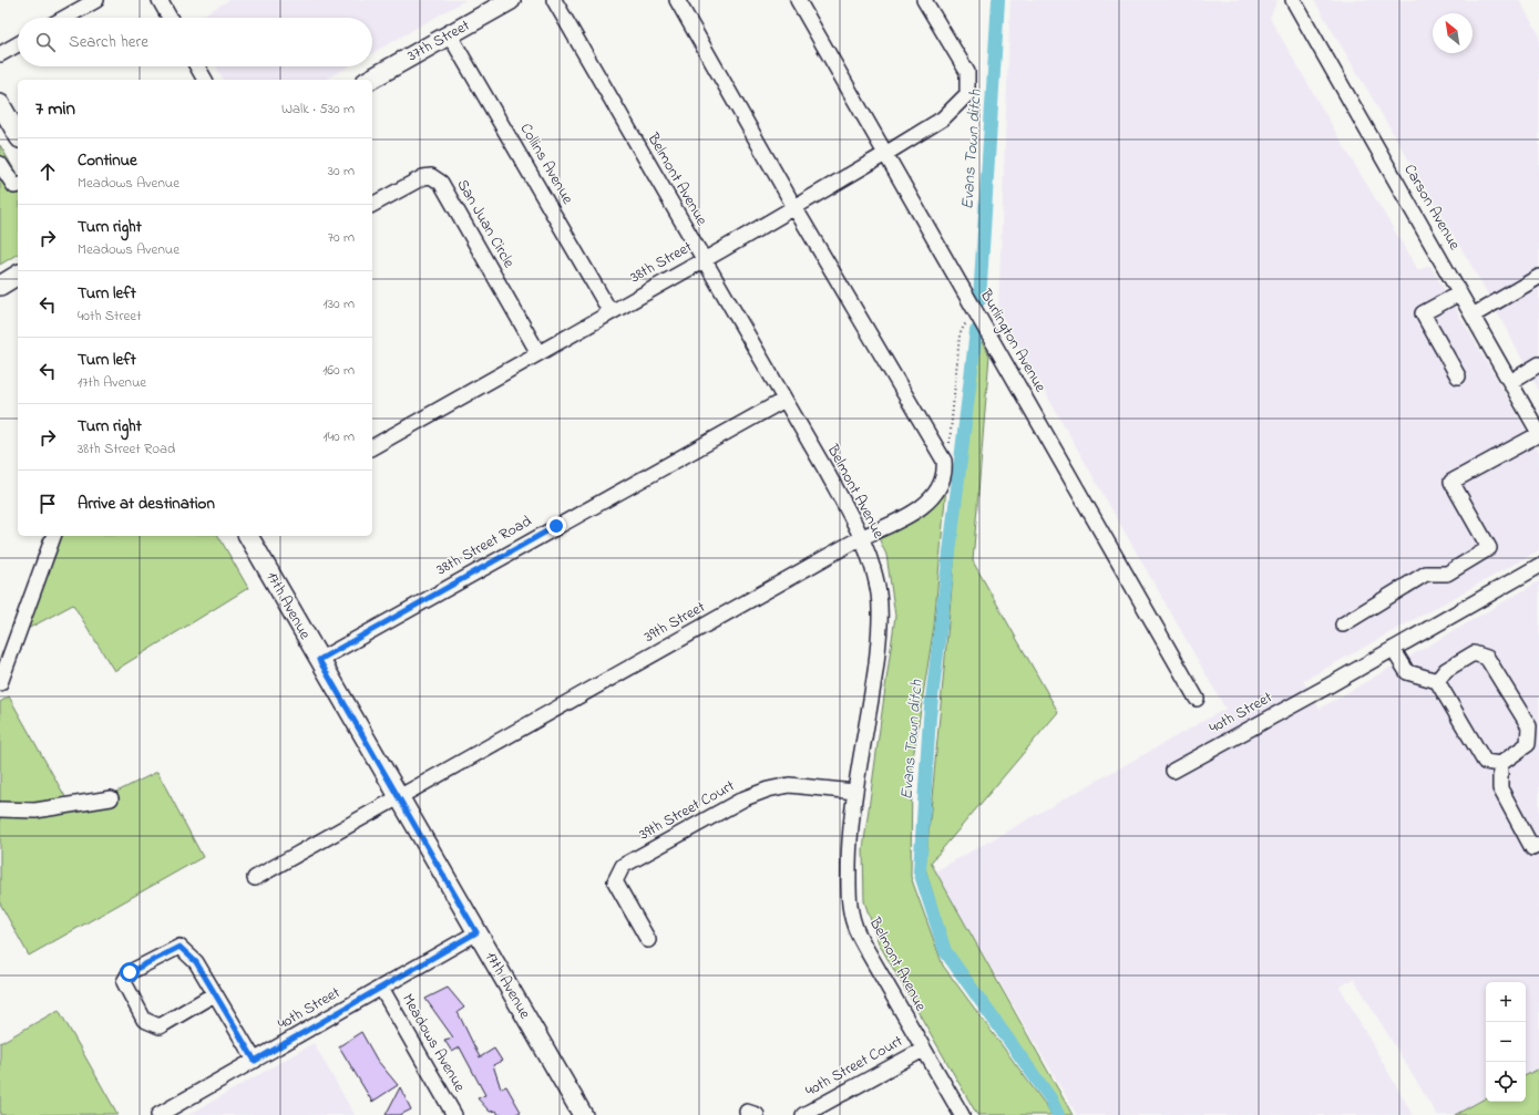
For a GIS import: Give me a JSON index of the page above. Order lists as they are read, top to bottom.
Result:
{
  "streets": {
    "main road": ["37th Street", "17th Avenue"],
    "street": [
      "Collins Avenue",
      "Belmont Avenue",
      "Carson Avenue",
      "San Juan Circle",
      "38th Street",
      "Burlington Avenue",
      "38th Street Road",
      "39th Street",
      "40th Street",
      "39th Street Court",
      "Meadows Avenue",
      "40th Street Court"
    ]
  },
  "crossings": [
    ["37th Street", "Collins Avenue"],
    ["Collins Avenue", "38th Street"],
    ["Belmont Avenue", "38th Street"],
    ["Belmont Avenue", "38th Street Road"],
    ["Belmont Avenue", "39th Street"],
    ["Belmont Avenue", "39th Street Court"],
    ["Belmont Avenue", "40th Street Court"],
    ["San Juan Circle", "38th Street"],
    ["38th Street", "Burlington Avenue"],
    ["38th Street Road", "17th Avenue"],
    ["17th Avenue", "39th Street"],
    ["17th Avenue", "40th Street"],
    ["40th Street", "Meadows Avenue"]
  ],
  "water": ["Evans Town ditch"],
  "north": "top left",
  "page": {
    "search": "Search here",
    "heading": ["7 min", "Walk · 530 m"],
    "list": [
      ["Continue", "Meadows Avenue", "30 m"],
      ["Turn right", "Meadows Avenue", "70 m"],
      ["Turn left", "40th Street", "130 m"],
      ["Turn left", "17th Avenue", "160 m"],
      ["Turn right", "38th Street Road", "140 m"],
      "Arrive at destination"
    ],
    "map_buttons": ["+", "−"]
  }
}
